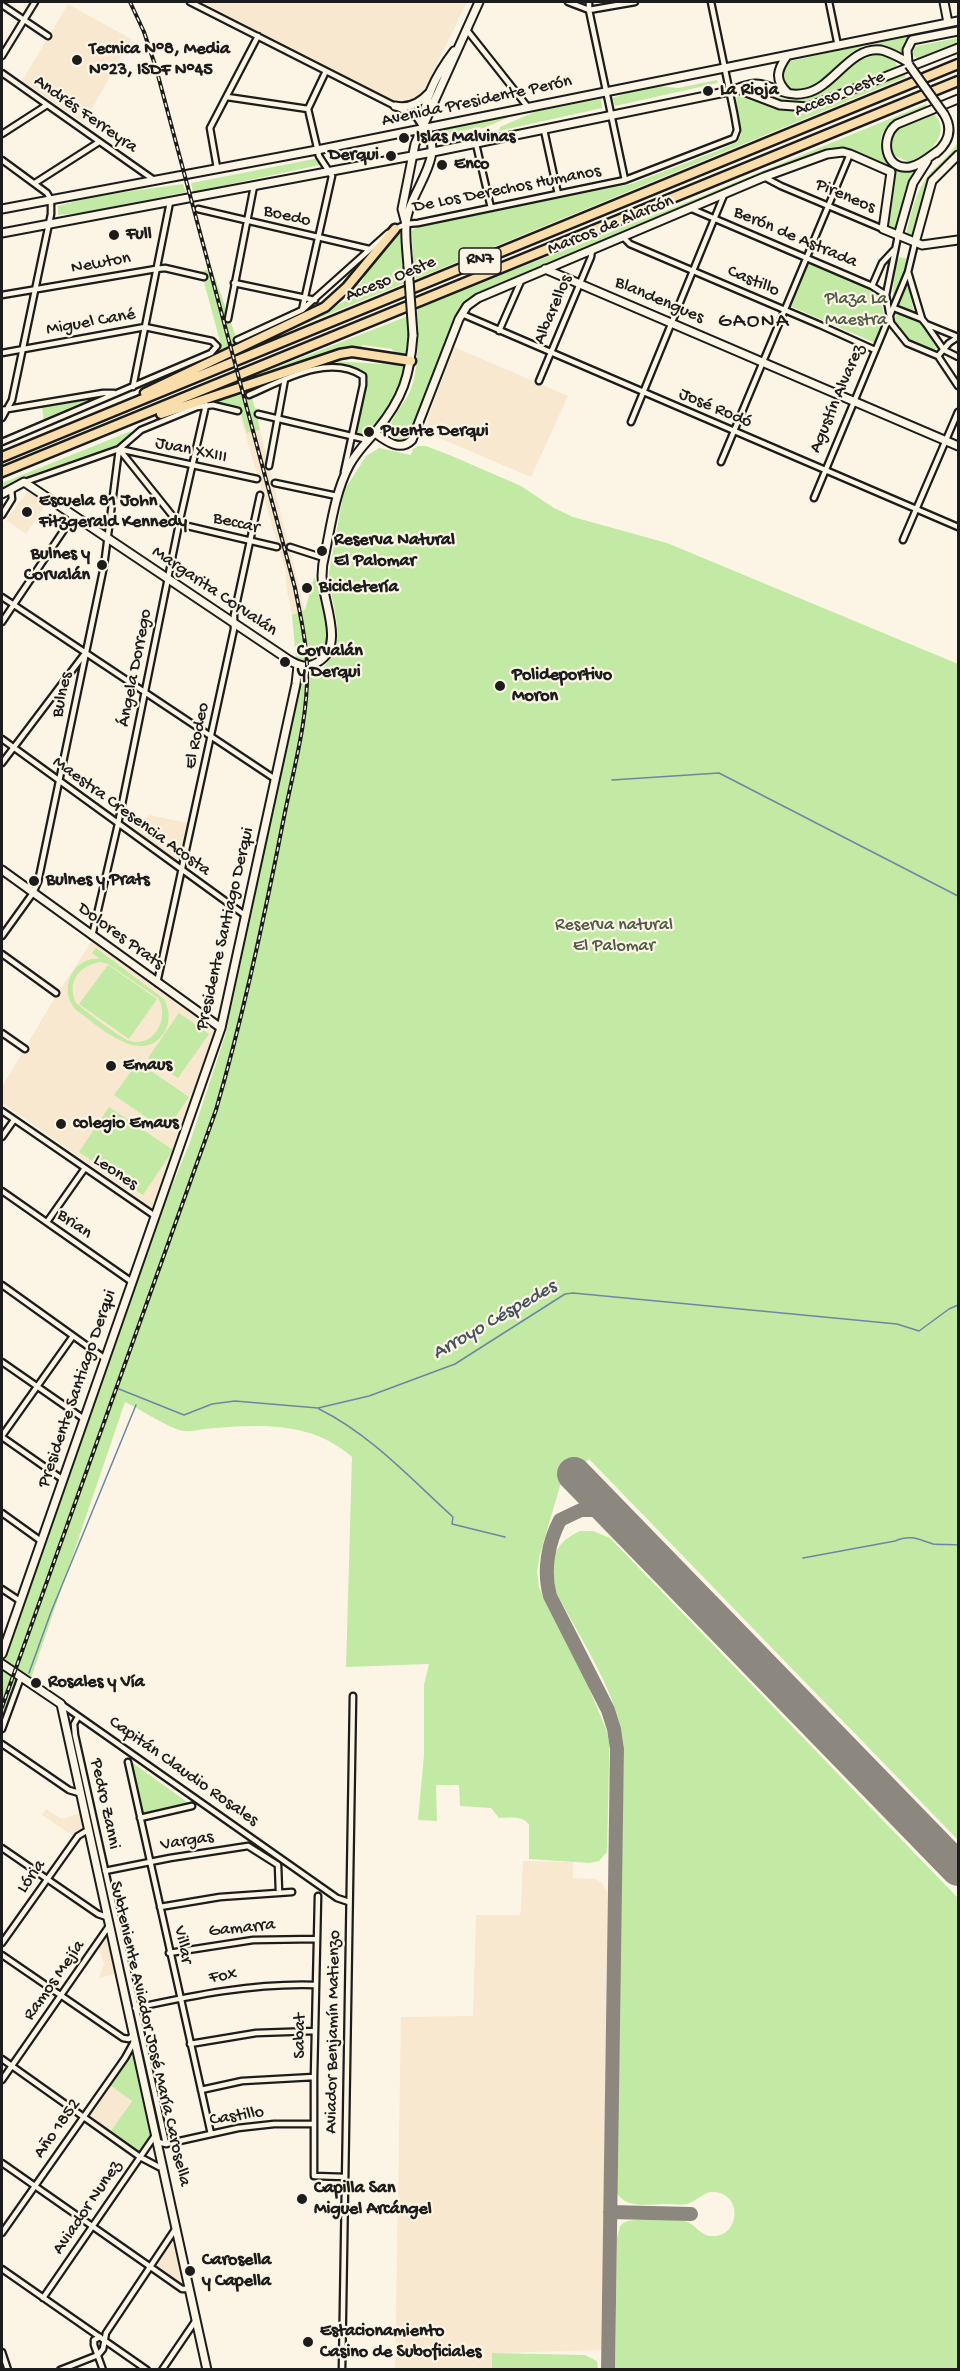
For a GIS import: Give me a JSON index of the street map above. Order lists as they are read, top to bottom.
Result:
{
  "streets": {
    "highway": ["Acceso Oeste", "RN7"],
    "street": [
      "Avenida Presidente Perón",
      "Andrés Ferreyra",
      "De Los Derechos Humanos",
      "Pireneos",
      "Boedo",
      "Marcos de Alarcón",
      "Berón de Astrada",
      "Newton",
      "Castillo",
      "Blandengues",
      "Albarellos",
      "Miguel Cané",
      "Agustín Alvarez",
      "José Rodó",
      "Juan XXIII",
      "Beccar",
      "Margarita Corvalán",
      "Ángela Dorrego",
      "Bulnes",
      "El Rodeo",
      "Maestra Cresencia Acosta",
      "Presidente Santiago Derqui",
      "Dolores Prats",
      "Leones",
      "Brian",
      "Capitán Claudio Rosales",
      "Pedro Zanni",
      "Vargas",
      "Lória",
      "Gamarra",
      "Villar",
      "Fox",
      "Ramos Mejía",
      "Aviador Benjamín Matienzo",
      "Subteniente Aviador José María Carosella",
      "Sabat",
      "Año 1852",
      "Aviador Nunez"
    ]
  },
  "crossings": [
    ["Avenida Presidente Perón", "Andrés Ferreyra"],
    ["De Los Derechos Humanos", "Boedo"],
    ["Pireneos", "Marcos de Alarcón"],
    ["Pireneos", "Agustín Alvarez"],
    ["Marcos de Alarcón", "Berón de Astrada"],
    ["Marcos de Alarcón", "Castillo"],
    ["Marcos de Alarcón", "Blandengues"],
    ["Marcos de Alarcón", "Albarellos"],
    ["Marcos de Alarcón", "José Rodó"],
    ["Castillo", "Agustín Alvarez"],
    ["Castillo", "Pedro Zanni"],
    ["Castillo", "Villar"],
    ["Castillo", "Subteniente Aviador José María Carosella"],
    ["Castillo", "Sabat"],
    ["Castillo", "Aviador Nunez"],
    ["Blandengues", "Albarellos"],
    ["Blandengues", "Agustín Alvarez"],
    ["Albarellos", "José Rodó"],
    ["Agustín Alvarez", "José Rodó"],
    ["Juan XXIII", "Ángela Dorrego"],
    ["Juan XXIII", "Bulnes"],
    ["Beccar", "Ángela Dorrego"],
    ["Beccar", "El Rodeo"],
    ["Margarita Corvalán", "Ángela Dorrego"],
    ["Margarita Corvalán", "Bulnes"],
    ["Margarita Corvalán", "El Rodeo"],
    ["Margarita Corvalán", "Presidente Santiago Derqui"],
    ["Ángela Dorrego", "Maestra Cresencia Acosta"],
    ["Ángela Dorrego", "Dolores Prats"],
    ["Bulnes", "Maestra Cresencia Acosta"],
    ["Bulnes", "Dolores Prats"],
    ["El Rodeo", "Maestra Cresencia Acosta"],
    ["El Rodeo", "Dolores Prats"],
    ["Maestra Cresencia Acosta", "Presidente Santiago Derqui"],
    ["Presidente Santiago Derqui", "Dolores Prats"],
    ["Presidente Santiago Derqui", "Leones"],
    ["Presidente Santiago Derqui", "Brian"],
    ["Capitán Claudio Rosales", "Pedro Zanni"],
    ["Capitán Claudio Rosales", "Aviador Benjamín Matienzo"],
    ["Capitán Claudio Rosales", "Subteniente Aviador José María Carosella"],
    ["Pedro Zanni", "Vargas"],
    ["Pedro Zanni", "Fox"],
    ["Pedro Zanni", "Subteniente Aviador José María Carosella"],
    ["Pedro Zanni", "Aviador Nunez"],
    ["Vargas", "Villar"],
    ["Lória", "Subteniente Aviador José María Carosella"],
    ["Gamarra", "Villar"],
    ["Gamarra", "Sabat"],
    ["Villar", "Fox"],
    ["Fox", "Sabat"],
    ["Ramos Mejía", "Subteniente Aviador José María Carosella"],
    ["Aviador Benjamín Matienzo", "Sabat"],
    ["Subteniente Aviador José María Carosella", "Año 1852"],
    ["Subteniente Aviador José María Carosella", "Aviador Nunez"]
  ],
  "districts": ["GAONA"],
  "water": ["Arroyo Céspedes"],
  "parks": ["Plaza La Maestra", "Reserva natural El Palomar"],
  "places": [
    "Tecnica N°8, Media N°23, ISDF N°45",
    "La Rioja",
    "Islas Malvinas",
    "Derqui",
    "Enco",
    "Full",
    "Puente Derqui",
    "Escuela 81 John Fitzgerald Kennedy",
    "Reserva Natural El Palomar",
    "Bulnes y Corvalán",
    "Bicicletería",
    "Corvalán y Derqui",
    "Polideportivo Moron",
    "Bulnes y Prats",
    "Emaus",
    "colegio Emaus",
    "Rosales y Vía",
    "Capilla San Miguel Arcángel",
    "Carosella y Capella",
    "Estacionamiento Casino de Suboficiales"
  ]
}
